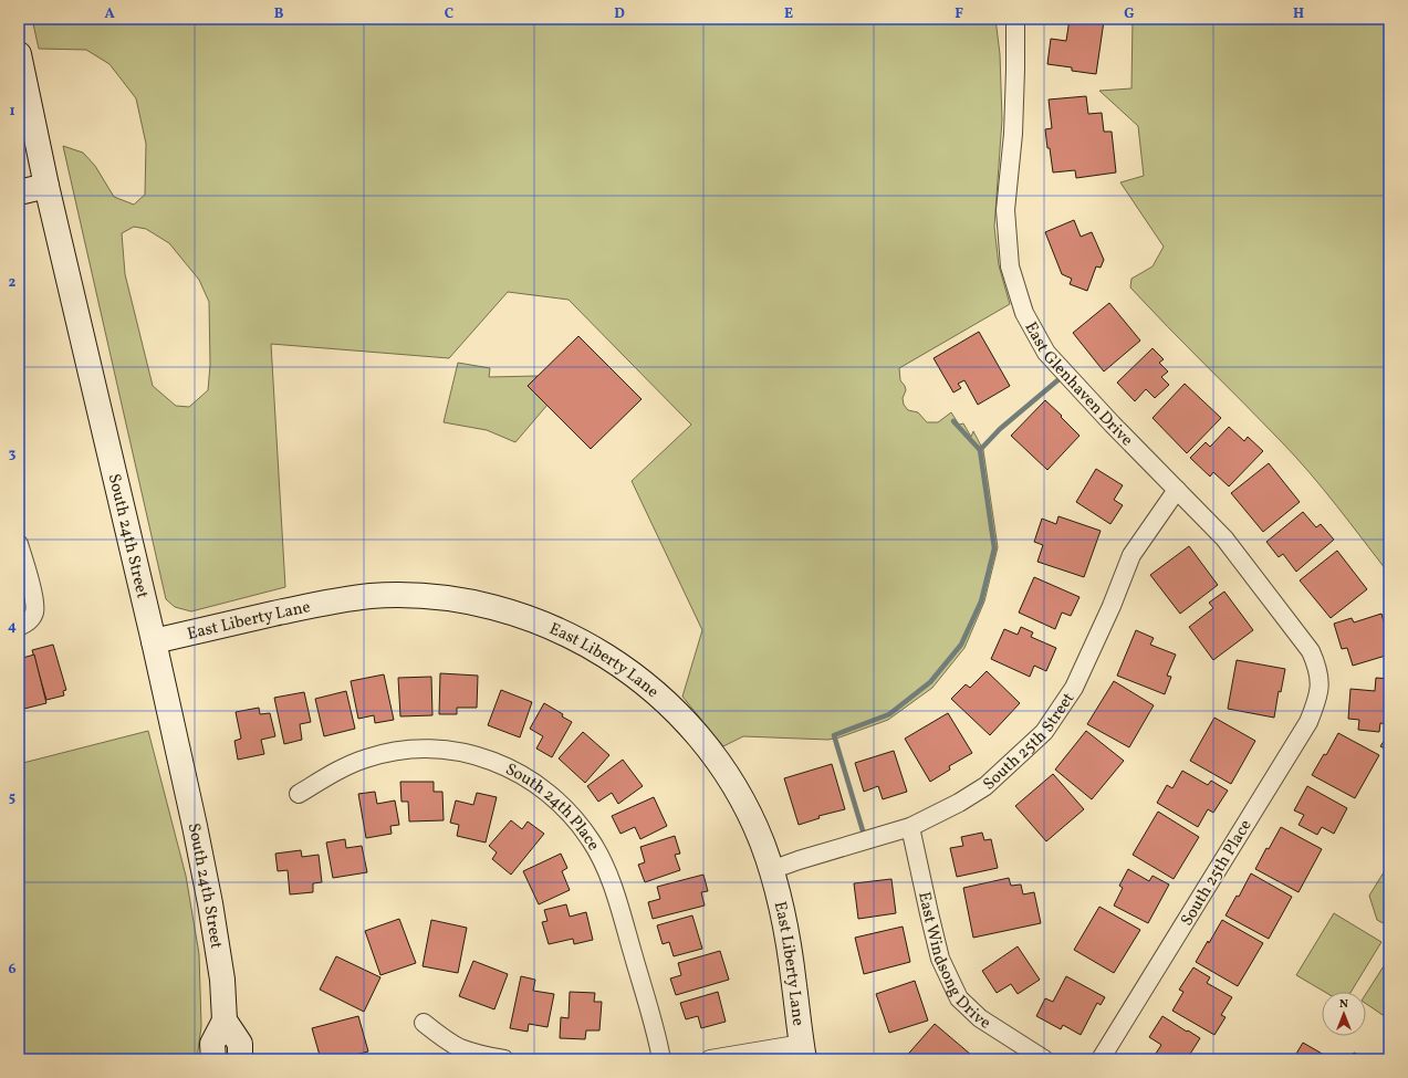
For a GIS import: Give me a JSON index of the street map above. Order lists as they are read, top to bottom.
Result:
{
  "streets": {
    "street": [
      "East Glenhaven Drive",
      "South 24th Street",
      "East Liberty Lane",
      "South 25th Street",
      "South 24th Place",
      "South 25th Place",
      "East Windsong Drive"
    ]
  },
  "crossings": [
    ["East Glenhaven Drive", "South 25th Street"],
    ["East Glenhaven Drive", "South 25th Place"],
    ["South 24th Street", "East Liberty Lane"],
    ["East Liberty Lane", "South 25th Street"],
    ["South 25th Street", "East Windsong Drive"]
  ],
  "north": "top",
  "grid": {
    "columns": [
      "A",
      "B",
      "C",
      "D",
      "E",
      "F",
      "G",
      "H"
    ],
    "rows": [
      "1",
      "2",
      "3",
      "4",
      "5",
      "6"
    ]
  }
}
